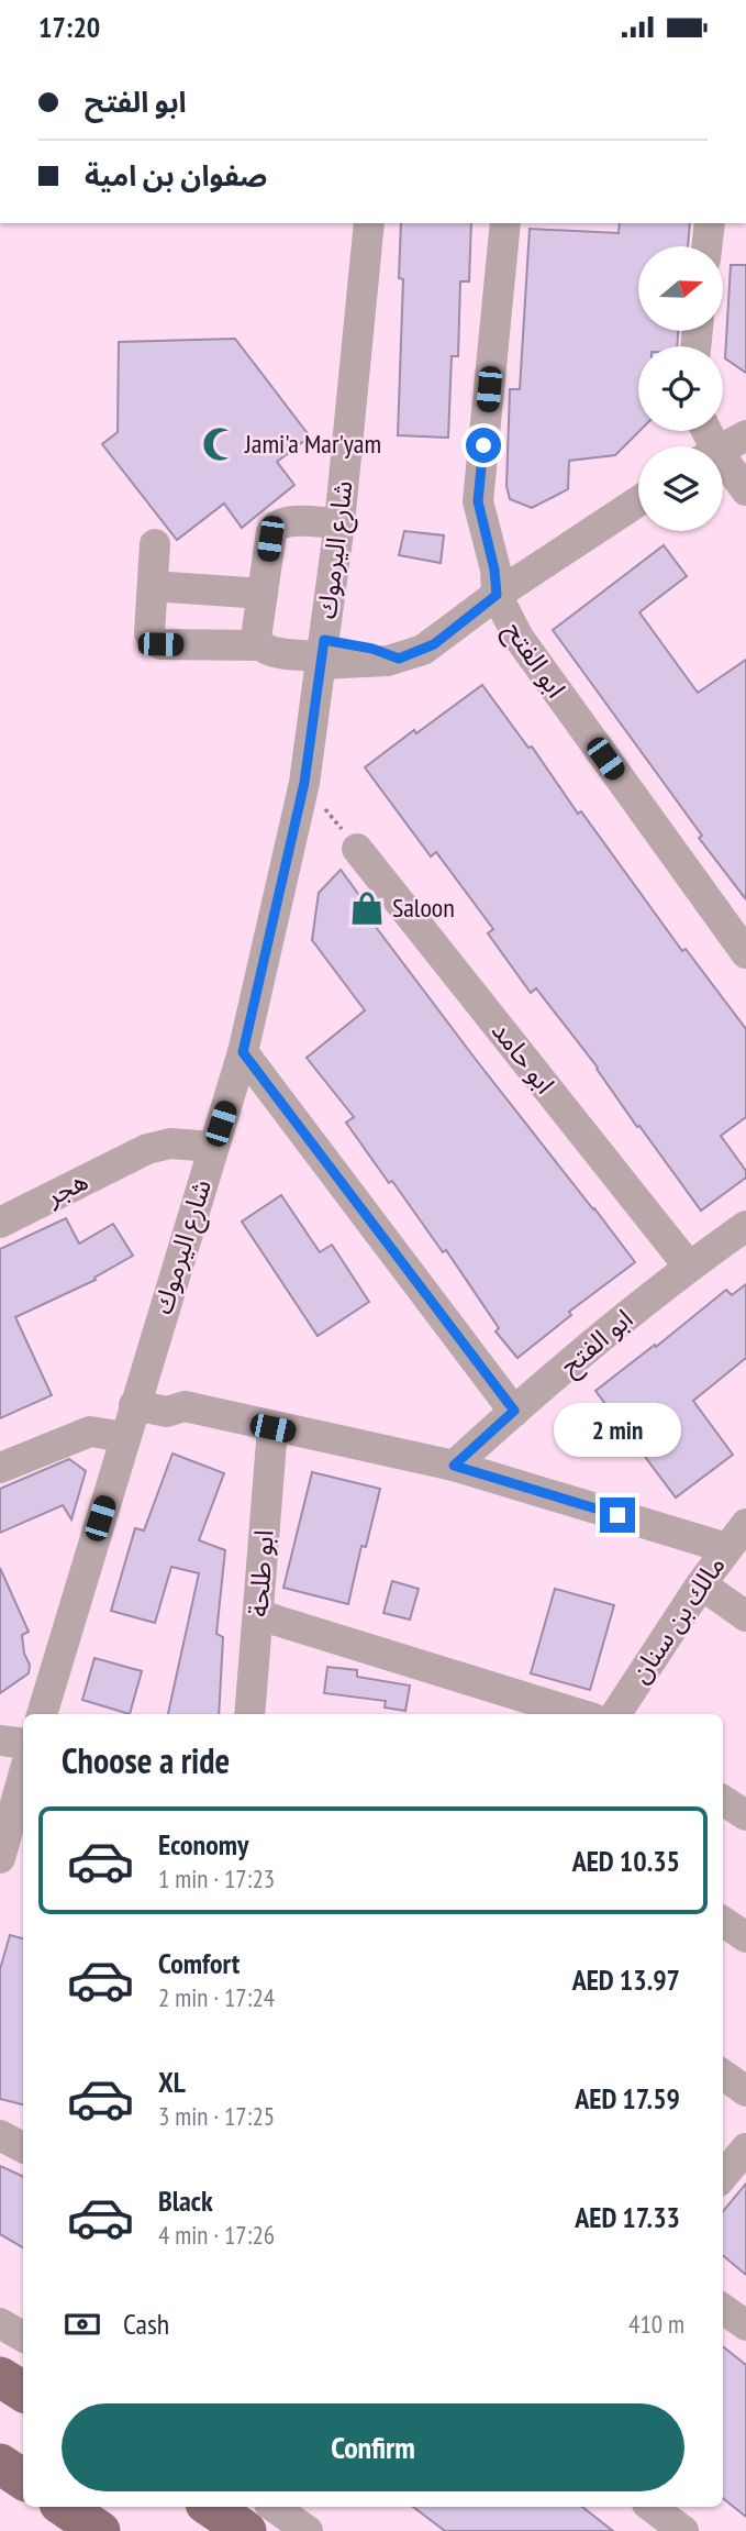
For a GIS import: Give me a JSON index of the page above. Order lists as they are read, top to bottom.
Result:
{
  "streets": {
    "street": [
      "شارع اليرموك",
      "ابو الفتح",
      "ابو حامد",
      "هجر",
      "ابو طلحة",
      "مالك بن سنان"
    ]
  },
  "crossings": [
    ["شارع اليرموك", "هجر"],
    ["ابو الفتح", "ابو حامد"]
  ],
  "places": {
    "mosque": ["Jami'a Mar'yam"],
    "shop": ["Saloon"]
  },
  "north": "right",
  "page": {
    "status": "17:20",
    "banner": ["ابو الفتح", "صفوان بن امية"],
    "bubble": "2 min",
    "heading": "Choose a ride",
    "list": [
      {
        "name": "Economy",
        "note": "1 min · 17:23",
        "value": "AED 10.35"
      },
      {
        "name": "Comfort",
        "note": "2 min · 17:24",
        "value": "AED 13.97"
      },
      {
        "name": "XL",
        "note": "3 min · 17:25",
        "value": "AED 17.59"
      },
      {
        "name": "Black",
        "note": "4 min · 17:26",
        "value": "AED 17.33"
      }
    ],
    "pay": ["Cash", "410 m"],
    "buttons": "Confirm"
  }
}
